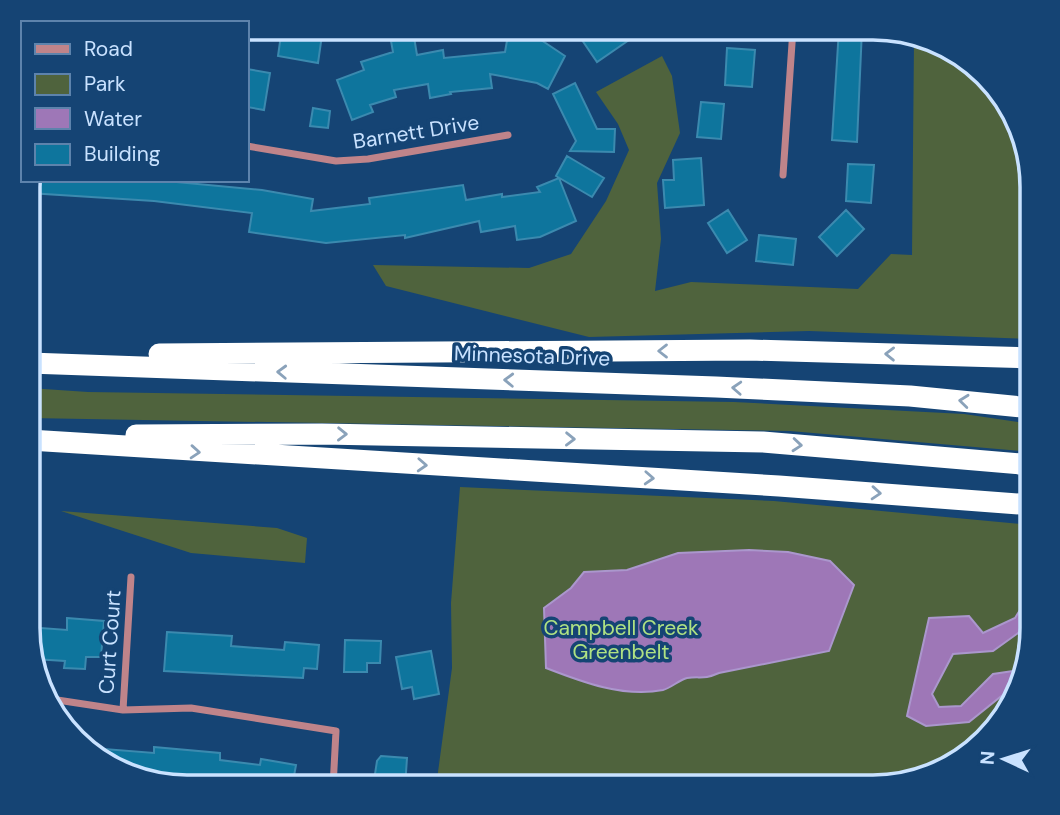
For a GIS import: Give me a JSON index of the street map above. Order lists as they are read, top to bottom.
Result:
{
  "streets": {
    "highway": ["Minnesota Drive"],
    "street": ["Barnett Drive", "Curt Court"]
  },
  "parks": ["Campbell Creek Greenbelt"],
  "legend": [
    "Road",
    "Park",
    "Water",
    "Building"
  ],
  "north": "left"
}
